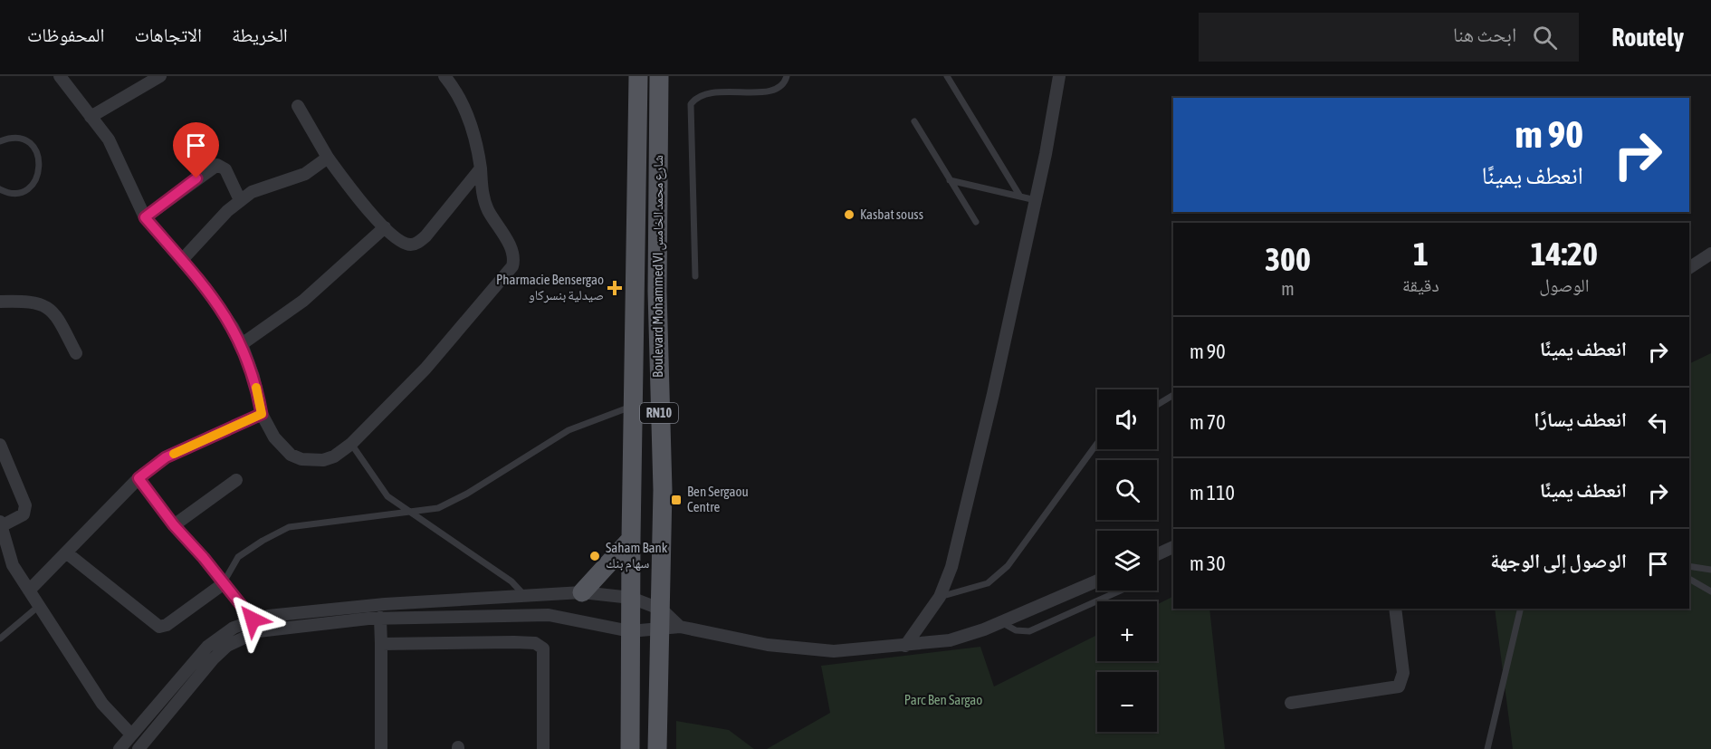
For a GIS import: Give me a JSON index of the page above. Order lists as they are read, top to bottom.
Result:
{
  "streets": {
    "main road": ["Boulevard Mohammed VI شارع محمد الخامس", "RN10"]
  },
  "parks": ["Parc Ben Sargao"],
  "places": {
    "other": ["Kasbat souss", "Saham Bank سهام بنك"],
    "health": ["Pharmacie Bensergao صيدلية بنسركاو"],
    "transit": ["Ben Sergaou Centre"]
  },
  "page": {
    "header": "Routely",
    "search": "ابحث هنا",
    "nav": ["الخريطة", "الاتجاهات", "المحفوظات"],
    "turn": ["90 m", "انعطف يمينًا"],
    "eta": [
      "14:20",
      "الوصول",
      "1",
      "دقيقة",
      "300",
      "m"
    ],
    "list": [
      {
        "name": "انعطف يمينًا",
        "value": "90 m"
      },
      {
        "name": "انعطف يسارًا",
        "value": "70 m"
      },
      {
        "name": "انعطف يمينًا",
        "value": "110 m"
      },
      {
        "name": "الوصول إلى الوجهة",
        "value": "30 m"
      }
    ],
    "map_buttons": ["+", "−"]
  }
}
